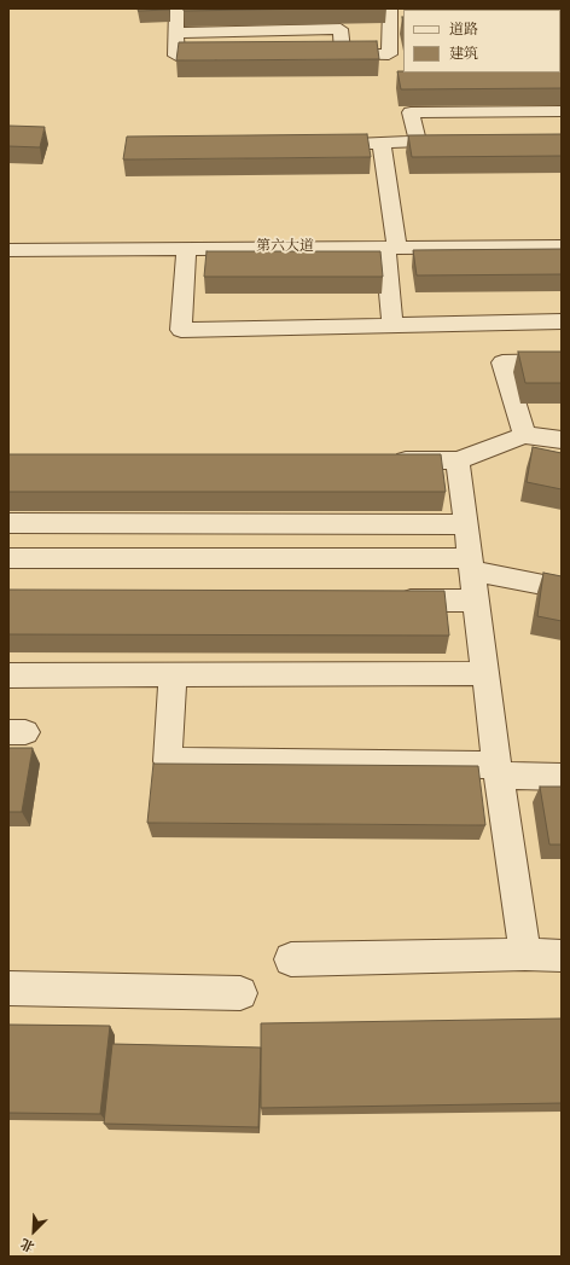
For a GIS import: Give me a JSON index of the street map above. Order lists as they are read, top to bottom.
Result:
{
  "streets": {
    "street": ["第六大道"]
  },
  "legend": ["道路", "建筑"],
  "north": "bottom left"
}
